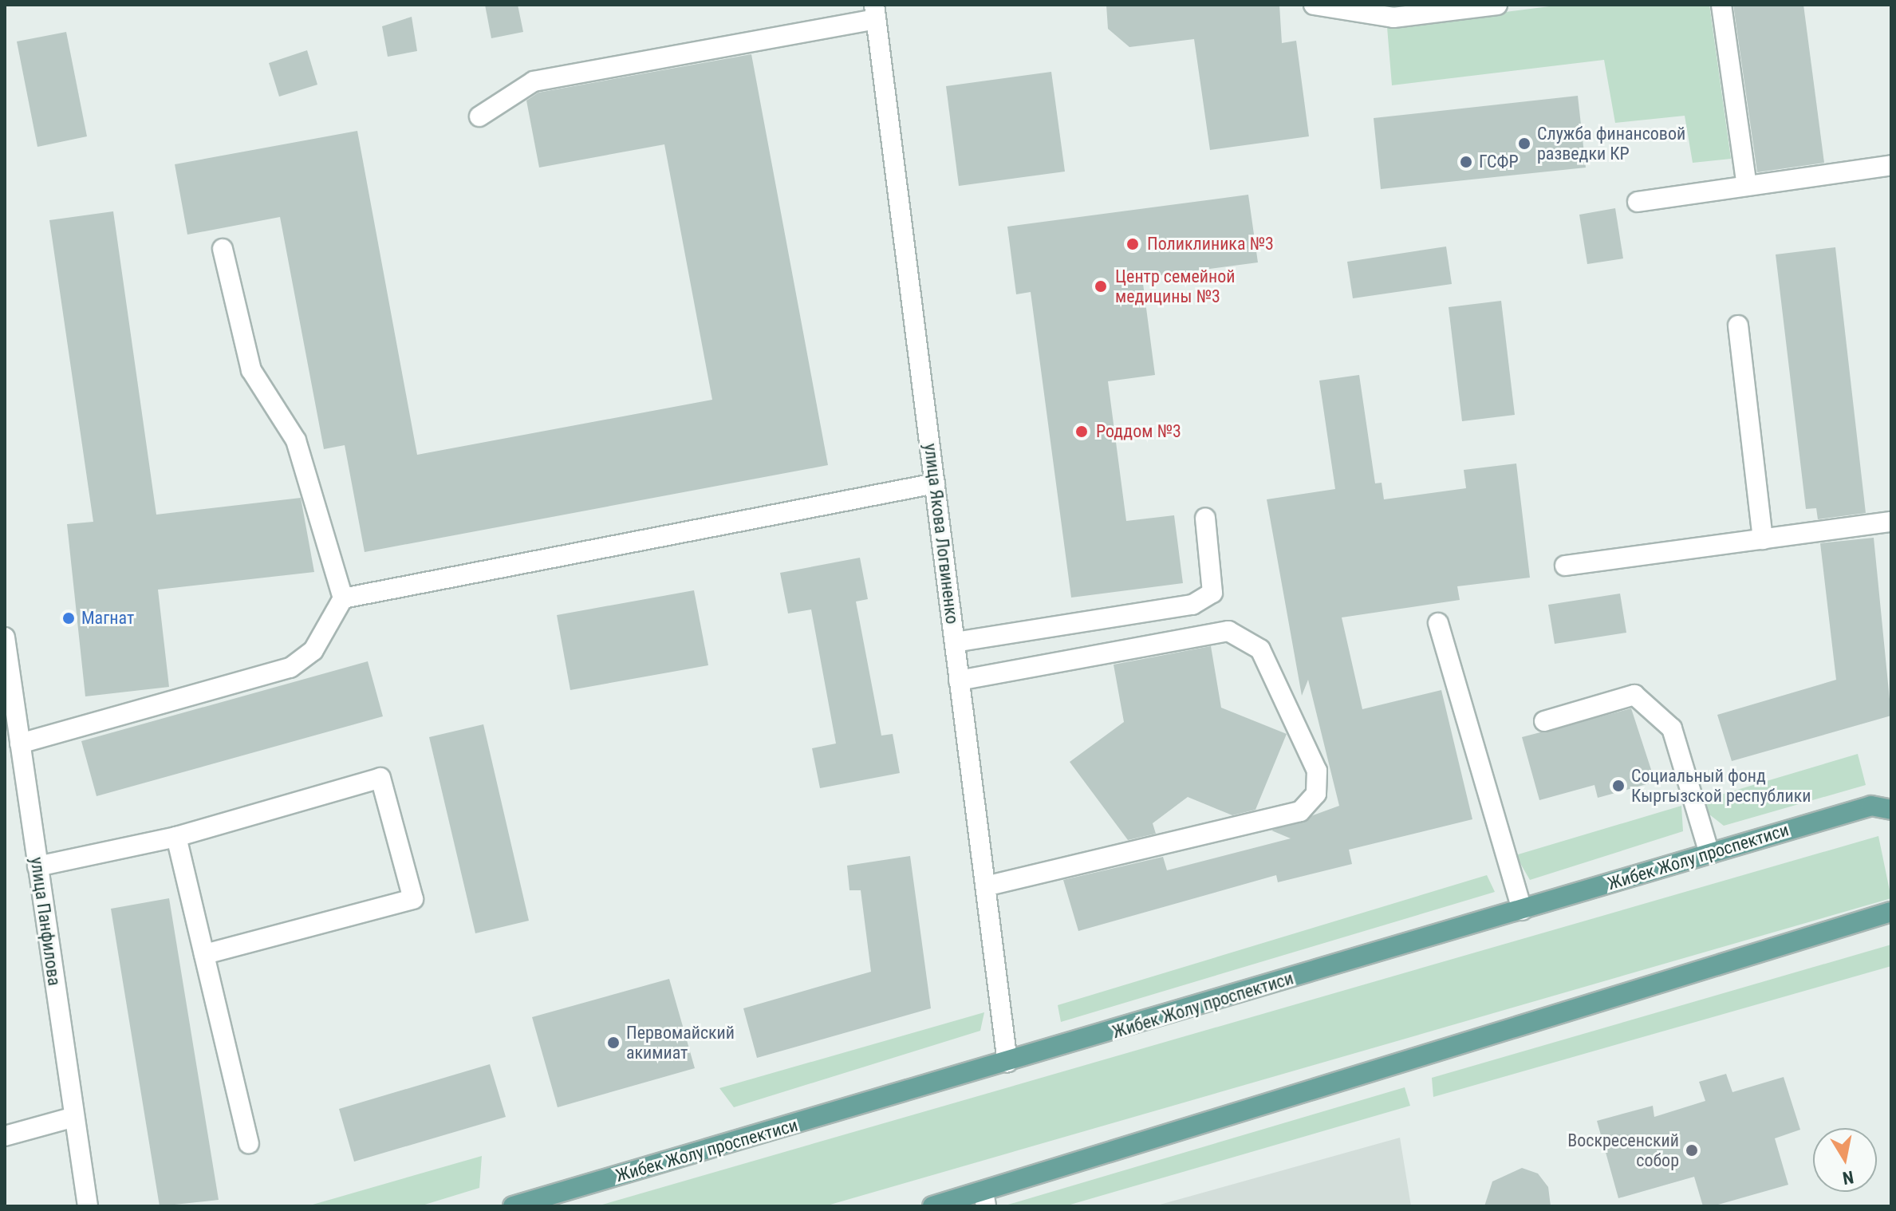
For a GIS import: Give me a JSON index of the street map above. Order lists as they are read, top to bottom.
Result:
{
  "streets": {
    "main road": ["Жибек Жолу проспектиси"],
    "street": ["улица Якова Логвиненко", "улица Панфилова"]
  },
  "crossings": [
    ["улица Якова Логвиненко", "Жибек Жолу проспектиси"]
  ],
  "places": [
    "Служба финансовой разведки КР",
    "ГСФР",
    "Поликлиника №3",
    "Центр семейной медицины №3",
    "Роддом №3",
    "Магнат",
    "Социальный фонд Кыргызской республики",
    "Первомайский акимиат",
    "Воскресенский собор"
  ],
  "north": "bottom"
}
